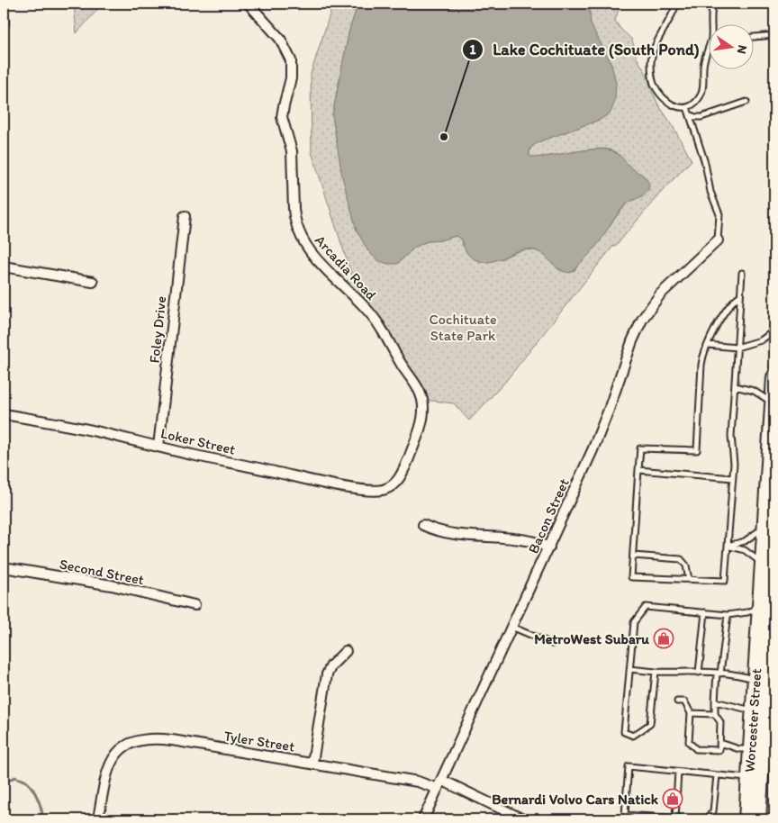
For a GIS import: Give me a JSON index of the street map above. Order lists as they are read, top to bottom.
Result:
{
  "streets": {
    "highway": ["Worcester Street"],
    "street": [
      "Arcadia Road",
      "Foley Drive",
      "Loker Street",
      "Bacon Street",
      "Second Street",
      "Tyler Street"
    ]
  },
  "crossings": [
    ["Arcadia Road", "Loker Street"],
    ["Foley Drive", "Loker Street"],
    ["Bacon Street", "Tyler Street"]
  ],
  "parks": ["Cochituate State Park"],
  "places": {
    "other": ["Lake Cochituate (South Pond)"],
    "shop": ["MetroWest Subaru", "Bernardi Volvo Cars Natick"]
  },
  "north": "right"
}
